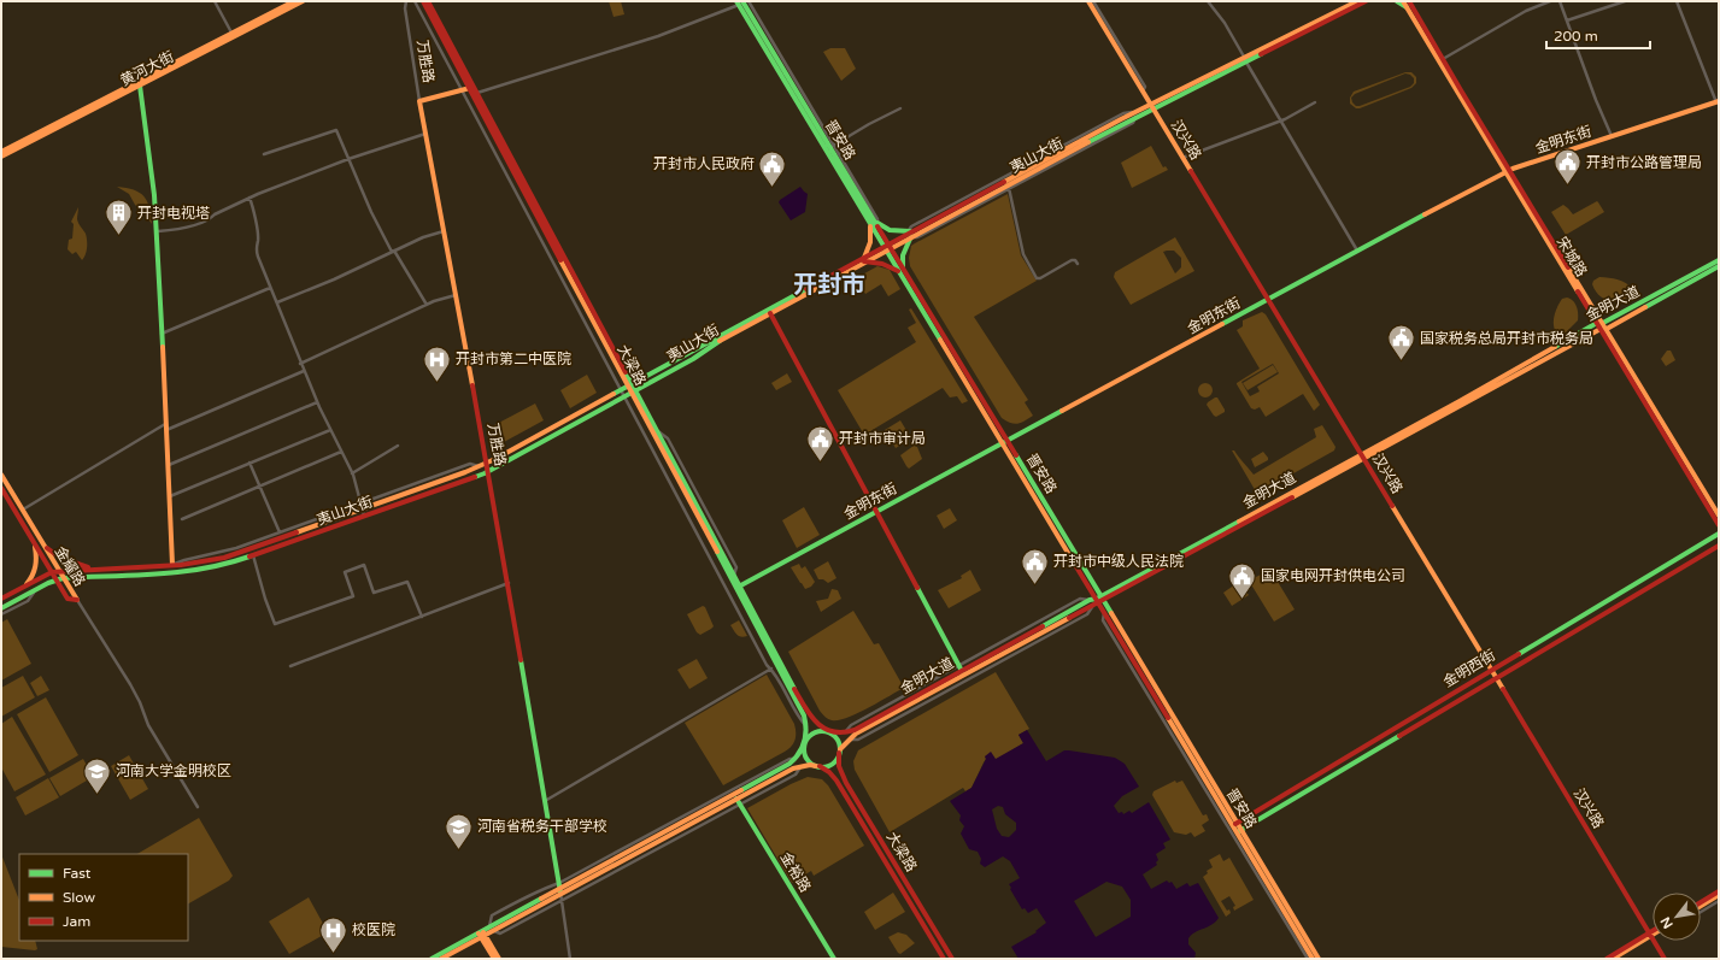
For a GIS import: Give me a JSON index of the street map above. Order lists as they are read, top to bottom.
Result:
{
  "streets": {
    "main road": [
      "万胜路",
      "黄河大街",
      "晋安路",
      "汉兴路",
      "金明东街",
      "夷山大街",
      "宋城路",
      "金明大道",
      "大梁路",
      "金耀路",
      "金明西街",
      "金裕路"
    ]
  },
  "crossings": [
    ["万胜路", "夷山大街"],
    ["晋安路", "金明东街"],
    ["晋安路", "夷山大街"],
    ["晋安路", "金明大道"],
    ["晋安路", "金明西街"],
    ["汉兴路", "金明东街"],
    ["汉兴路", "夷山大街"],
    ["汉兴路", "金明大道"],
    ["汉兴路", "金明西街"],
    ["金明东街", "宋城路"],
    ["金明东街", "大梁路"],
    ["夷山大街", "大梁路"],
    ["夷山大街", "金耀路"],
    ["宋城路", "金明大道"],
    ["金明大道", "大梁路"]
  ],
  "districts": ["开封市"],
  "places": {
    "public building": [
      "开封市公路管理局",
      "开封市人民政府",
      "国家税务总局开封市税务局",
      "开封市审计局",
      "开封市中级人民法院",
      "国家电网开封供电公司"
    ],
    "building": ["开封电视塔"],
    "hospital": ["开封市第二中医院", "校医院"],
    "school or university": ["河南大学金明校区", "河南省税务干部学校"]
  },
  "legend": ["Fast", "Slow", "Jam"],
  "scale_bar": "200 m",
  "north": "bottom left"
}
